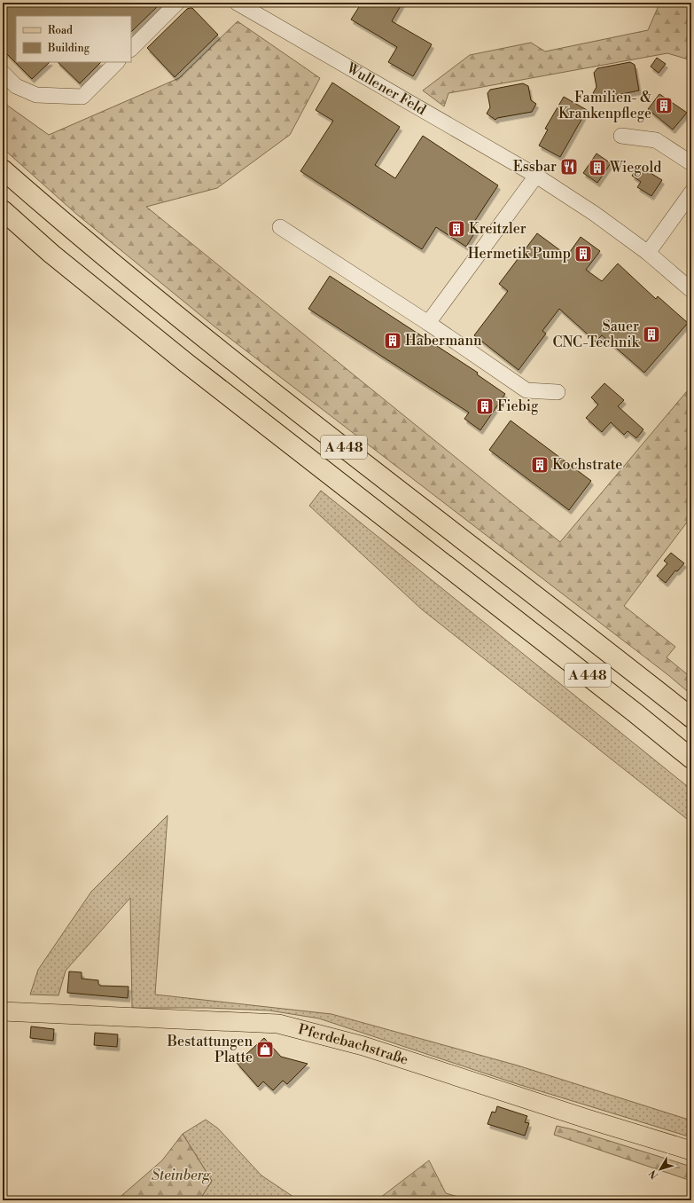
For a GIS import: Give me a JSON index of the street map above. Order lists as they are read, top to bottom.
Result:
{
  "streets": {
    "highway": ["A 448"],
    "main road": ["Pferdebachstraße"],
    "street": ["Wullener Feld"]
  },
  "parks": ["Steinberg"],
  "places": {
    "building": [
      "Familien- & Krankenpflege",
      "Wiegold",
      "Kreitzler",
      "Hermetik Pump",
      "Sauer CNC-Technik",
      "Habermann",
      "Fiebig",
      "Kochstrate"
    ],
    "restaurant": ["Essbar"],
    "shop": ["Bestattungen Platte"]
  },
  "legend": ["Road", "Building"],
  "north": "bottom left"
}
